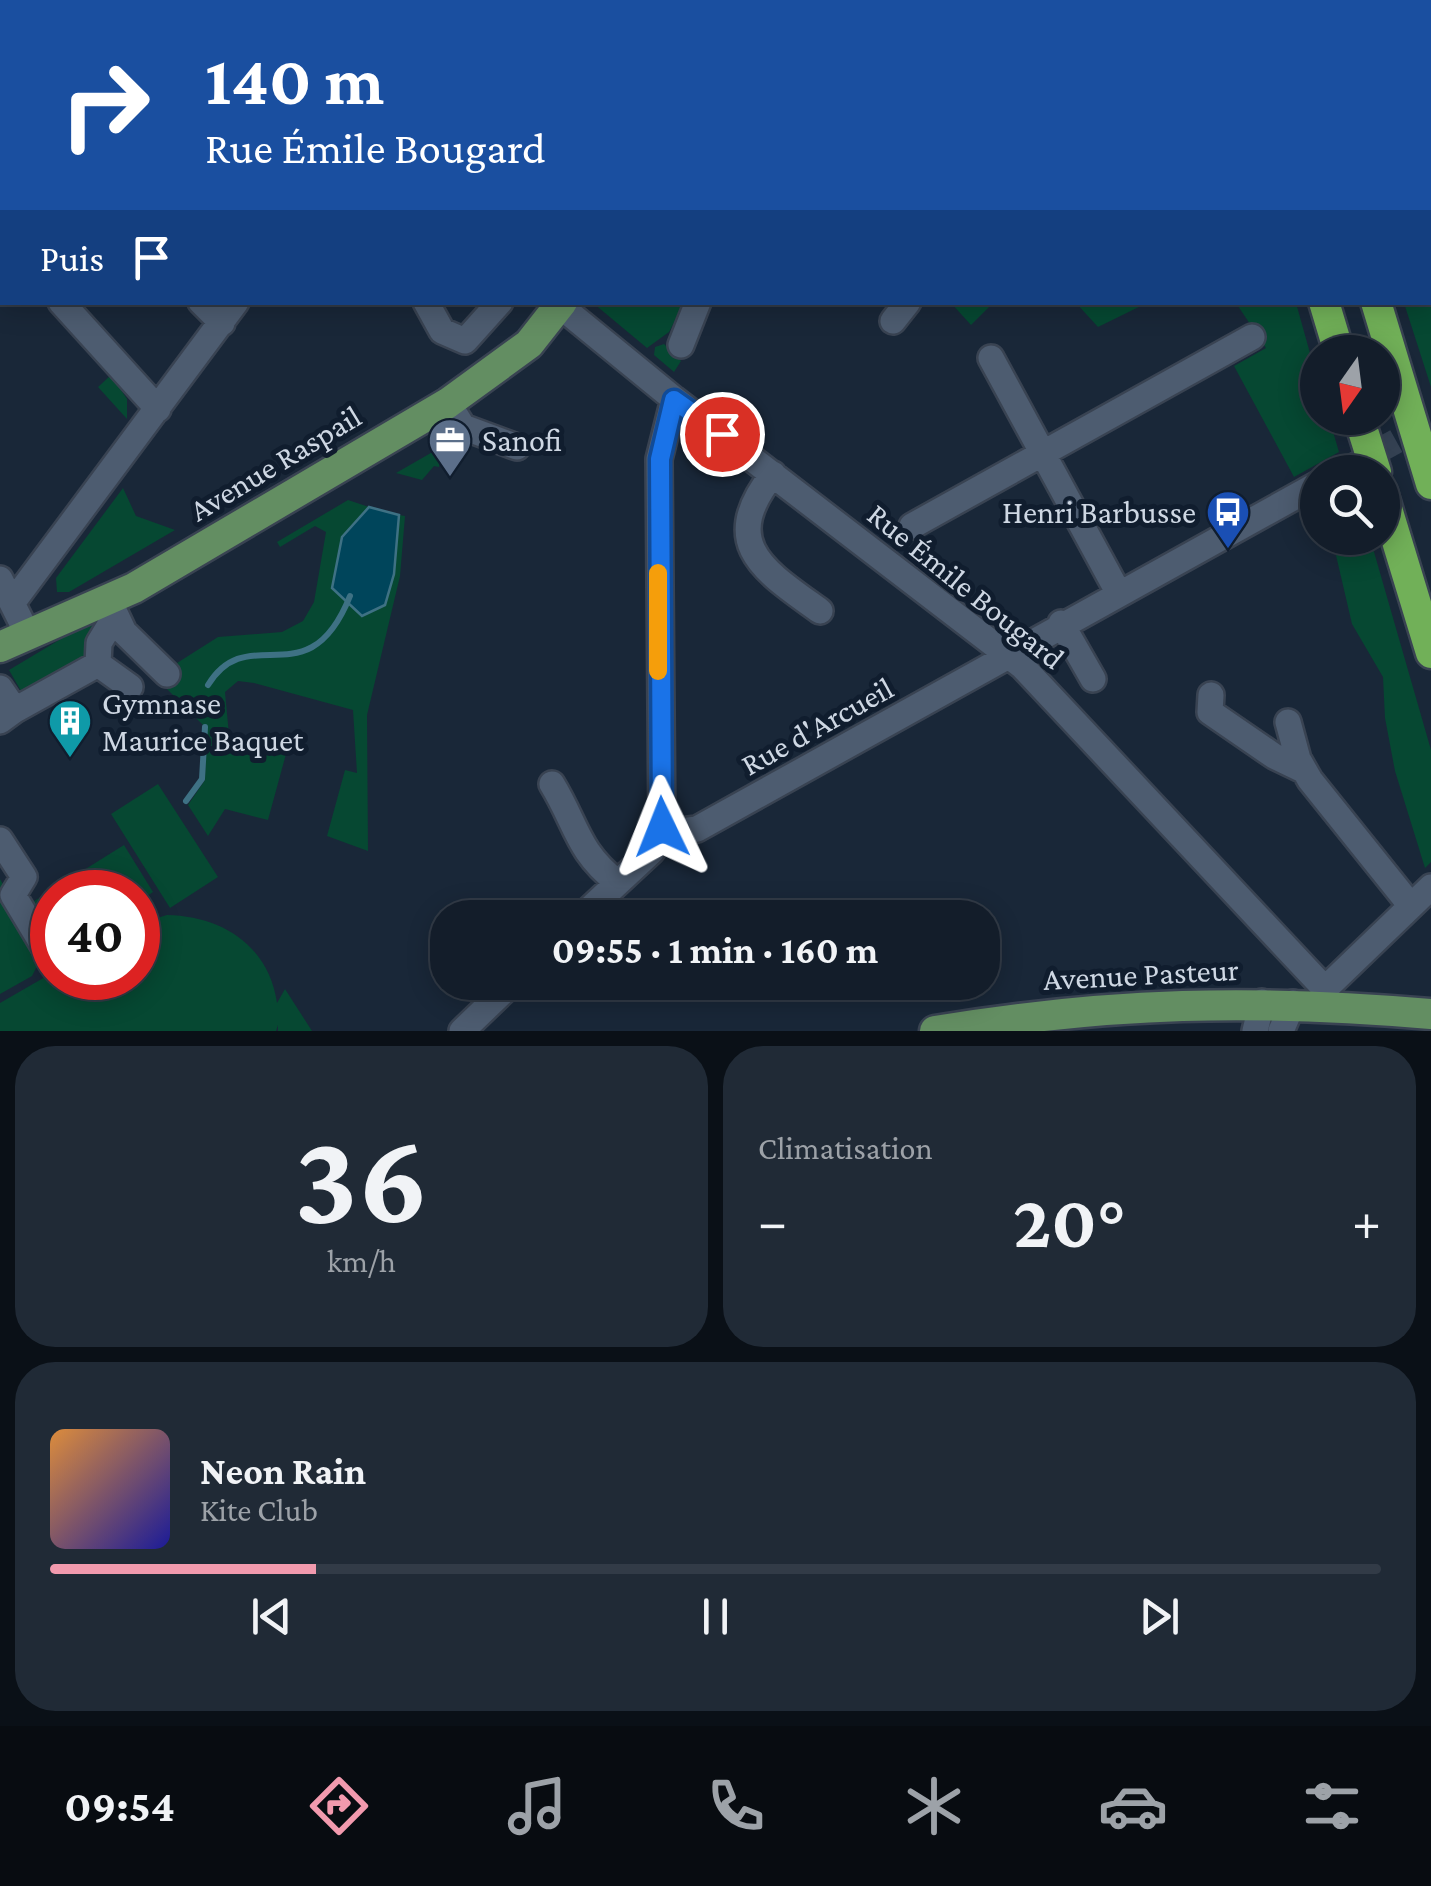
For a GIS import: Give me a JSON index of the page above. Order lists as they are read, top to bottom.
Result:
{
  "streets": {
    "main road": ["Avenue Raspail", "Avenue Pasteur"],
    "street": ["Rue Émile Bougard", "Rue d'Arcueil"]
  },
  "crossings": [
    ["Rue Émile Bougard", "Rue d'Arcueil"],
    ["Rue Émile Bougard", "Avenue Pasteur"]
  ],
  "places": {
    "office": ["Sanofi"],
    "bus stop": ["Henri Barbusse"],
    "building": ["Gymnase Maurice Baquet"]
  },
  "north": "bottom",
  "page": {
    "turn": ["140 m", "Rue Émile Bougard"],
    "then": "Puis",
    "limit": "40",
    "trip": "09:55 · 1 min · 160 m",
    "tile": [
      ["36", "km/h"],
      "Climatisation"
    ],
    "heat": ["−", "20°", "+"],
    "song": ["Neon Rain", "Kite Club"],
    "tabs": "09:54"
  }
}
